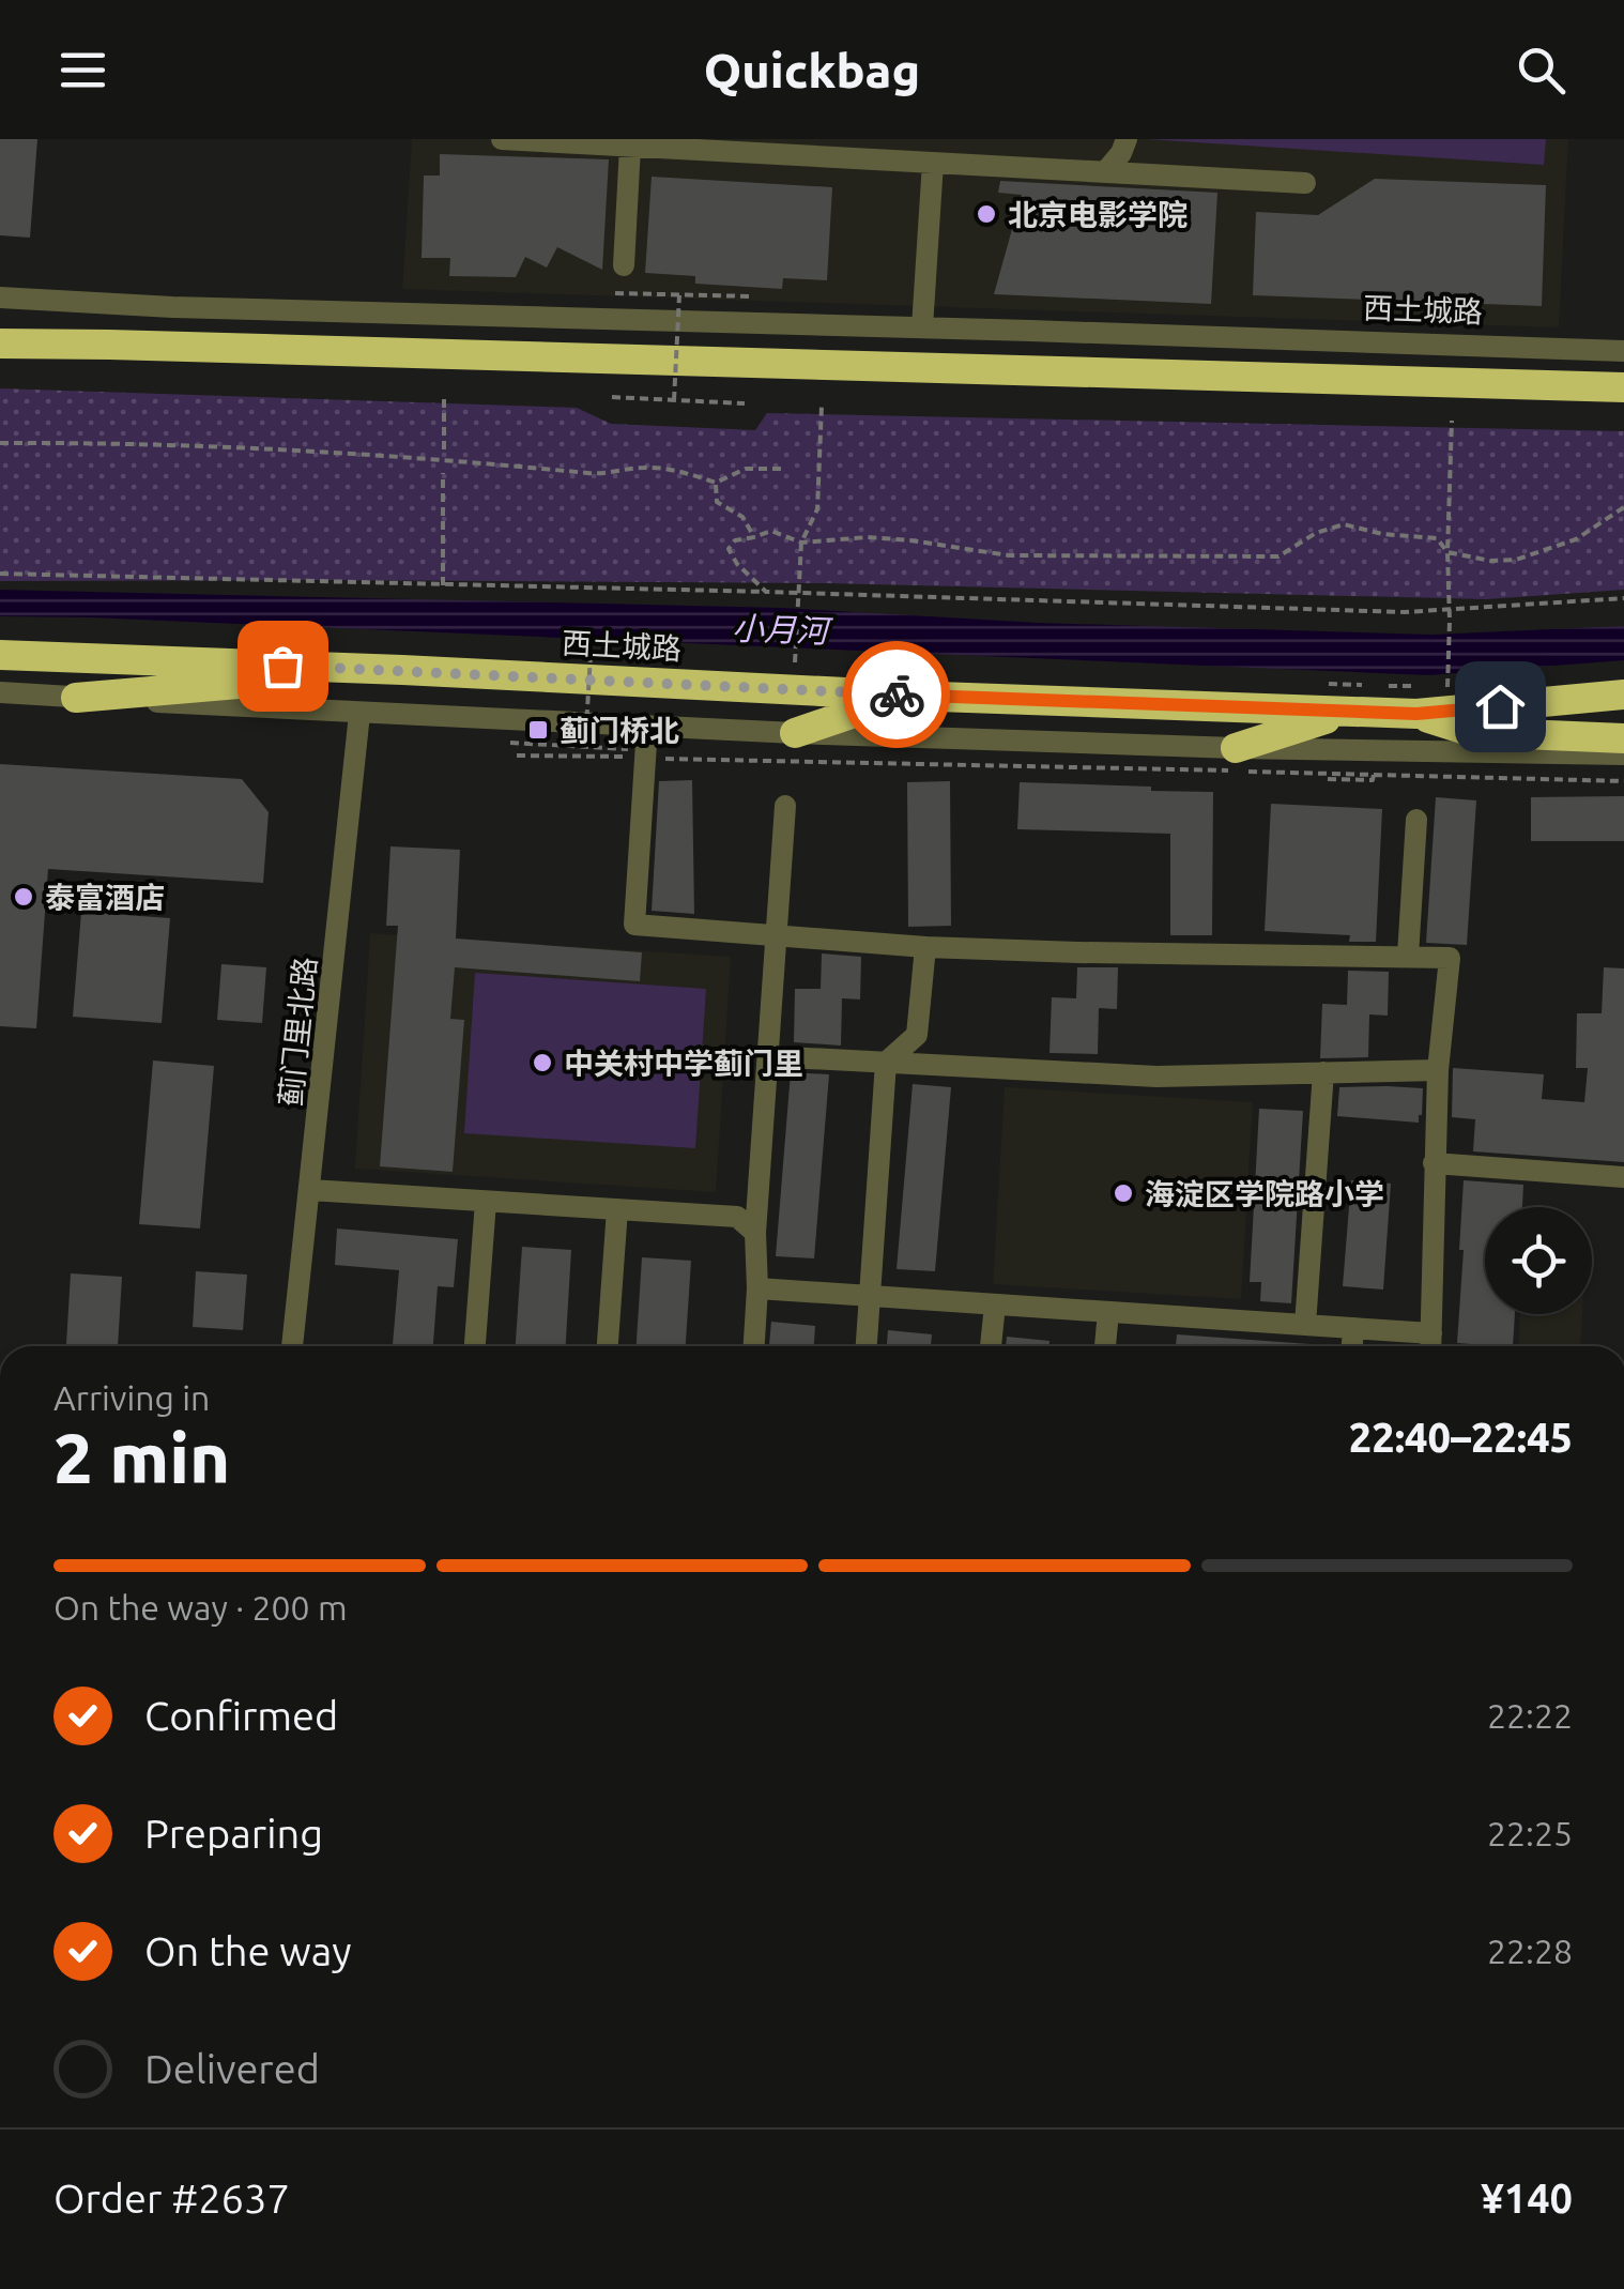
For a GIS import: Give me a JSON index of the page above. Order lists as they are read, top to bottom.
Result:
{
  "streets": {
    "highway": ["西土城路"],
    "street": ["蓟门里北路"]
  },
  "water": ["小月河"],
  "places": {
    "other": [
      "北京电影学院",
      "泰富酒店",
      "中关村中学蓟门里",
      "海淀区学院路小学"
    ],
    "transit": ["蓟门桥北"]
  },
  "page": {
    "header": "Quickbag",
    "heading": ["2 min", "Arriving in", "22:40–22:45"],
    "panel": ["Order #2637", "¥140"],
    "bar": "On the way · 200 m",
    "list": [
      ["Confirmed", "22:22"],
      ["Preparing", "22:25"],
      ["On the way", "22:28"],
      "Delivered"
    ]
  }
}
